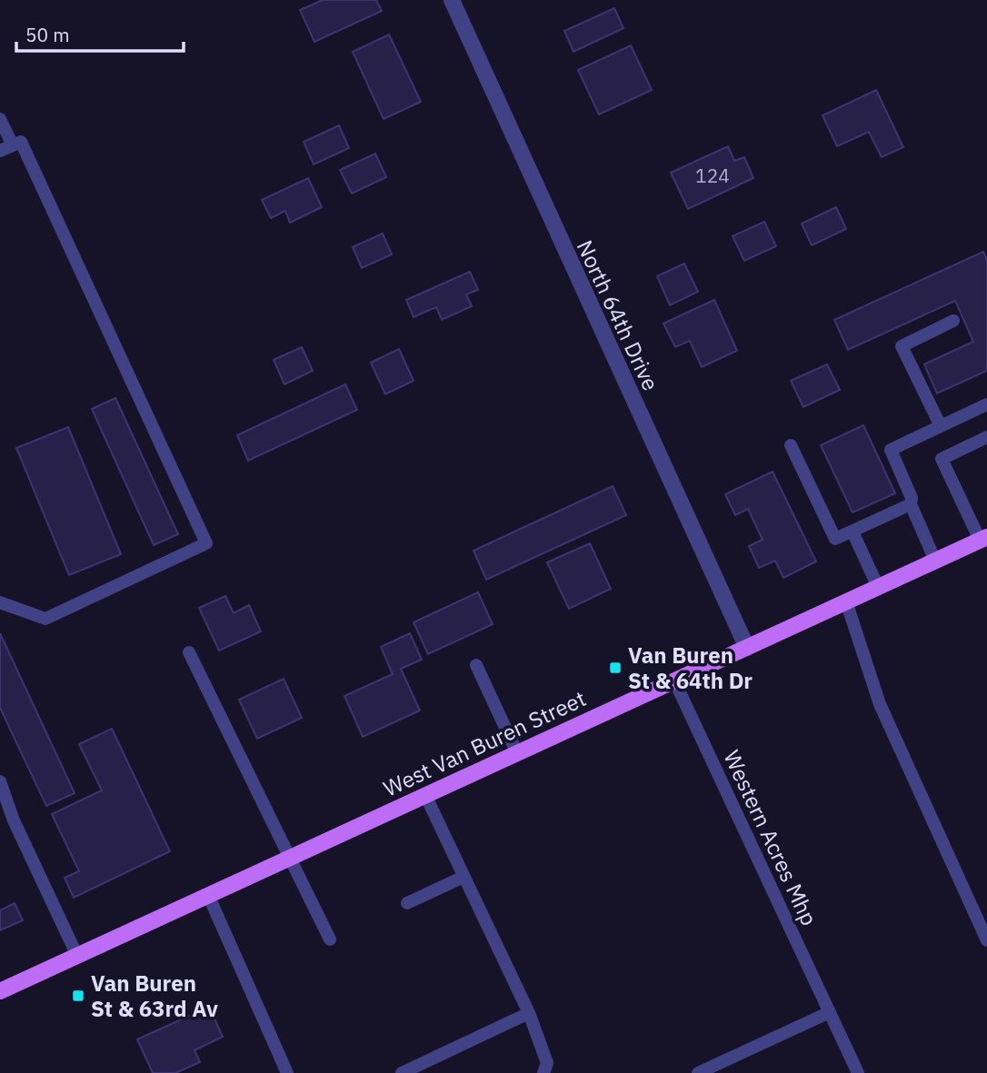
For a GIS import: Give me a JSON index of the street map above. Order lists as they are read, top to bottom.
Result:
{
  "streets": {
    "main road": ["West Van Buren Street"],
    "street": ["North 64th Drive"],
    "lane": ["Western Acres Mhp"]
  },
  "crossings": [
    ["North 64th Drive", "West Van Buren Street"],
    ["West Van Buren Street", "Western Acres Mhp"]
  ],
  "places": {
    "transit": ["Van Buren St & 64th Dr", "Van Buren St & 63rd Av"]
  },
  "house_numbers": ["124"],
  "scale_bar": "50 m"
}
